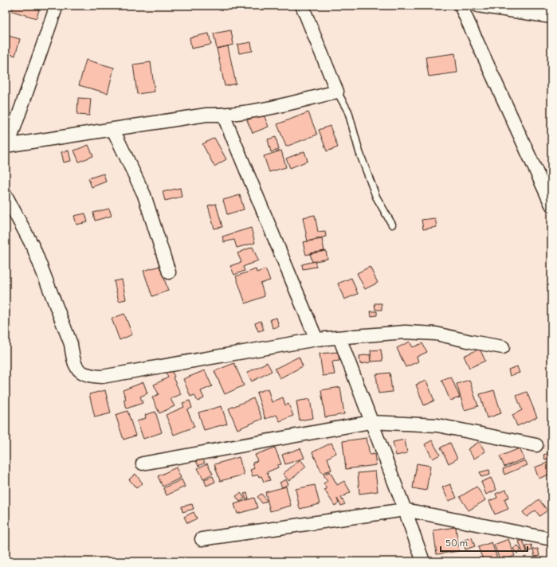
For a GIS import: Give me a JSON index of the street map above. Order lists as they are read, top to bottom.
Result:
{
  "scale_bar": "50 m"
}
